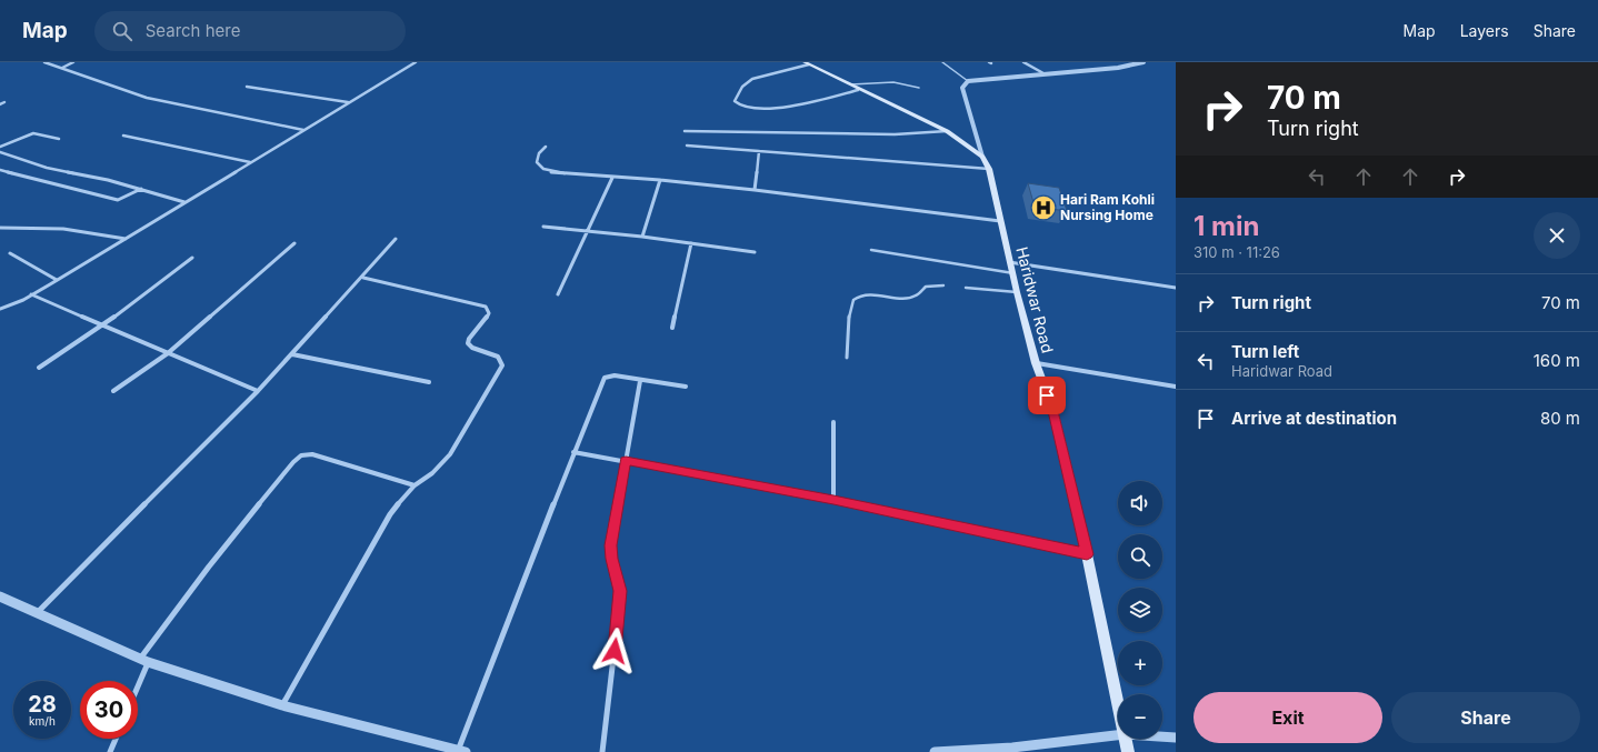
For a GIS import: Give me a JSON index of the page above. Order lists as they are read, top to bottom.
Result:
{
  "streets": {
    "main road": ["Haridwar Road"]
  },
  "places": {
    "hospital": ["Hari Ram Kohli Nursing Home"]
  },
  "page": {
    "header": "Map",
    "search": "Search here",
    "nav": ["Map", "Layers", "Share"],
    "turn": ["70 m", "Turn right"],
    "heading": ["1 min", "310 m · 11:26"],
    "list": [
      {
        "name": "Turn right",
        "value": "70 m"
      },
      {
        "name": "Turn left",
        "note": "Haridwar Road",
        "value": "160 m"
      },
      {
        "name": "Arrive at destination",
        "value": "80 m"
      }
    ],
    "map_buttons": ["+", "−"],
    "speed": "28 km/h",
    "limit": "30",
    "buttons": ["Exit", "Share"]
  }
}
